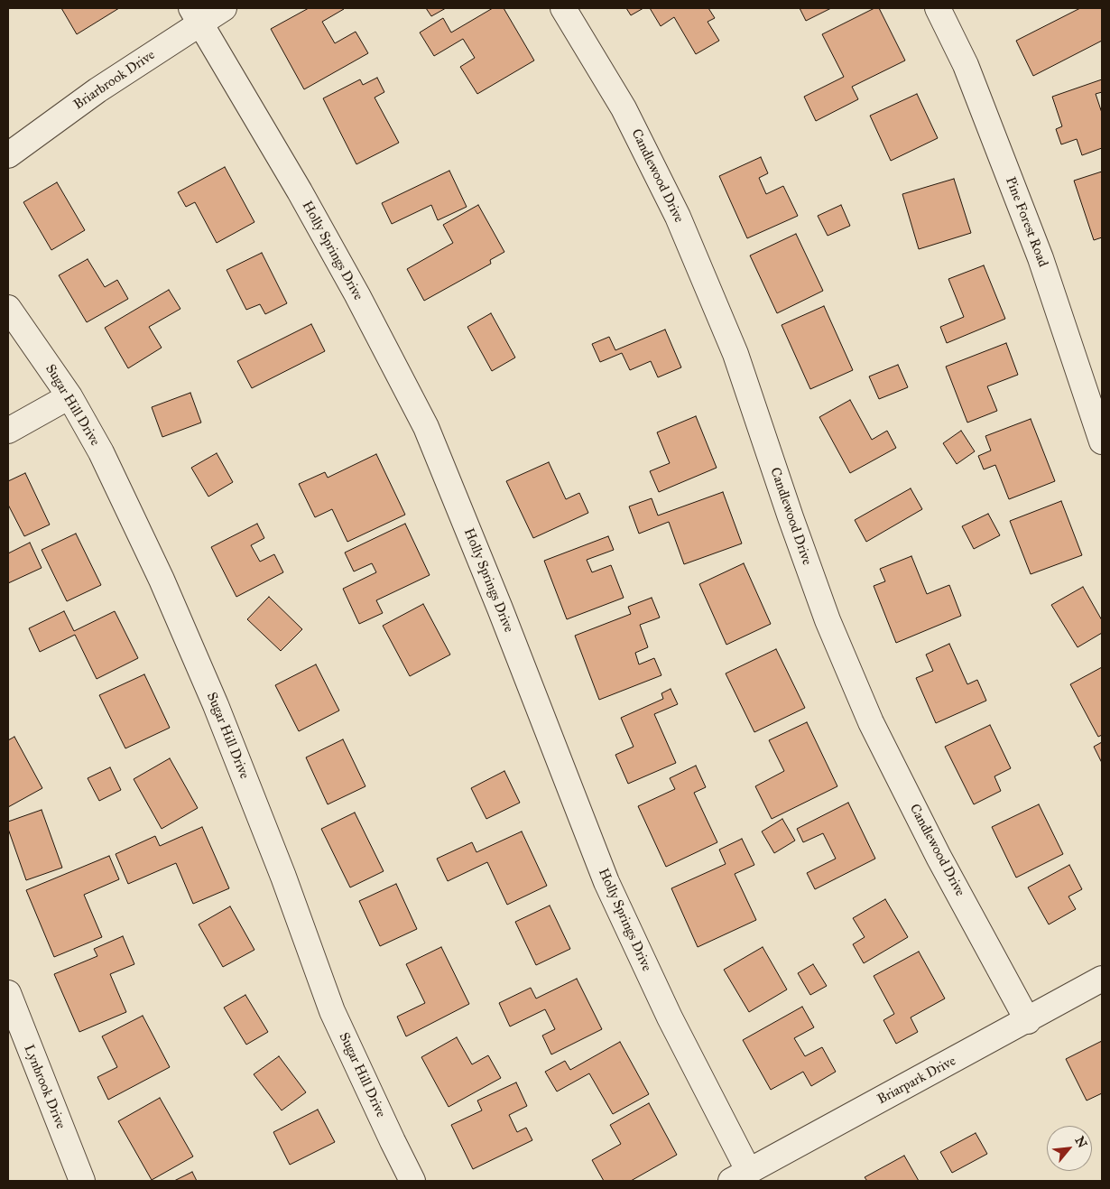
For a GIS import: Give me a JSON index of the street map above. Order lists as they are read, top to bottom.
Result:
{
  "streets": {
    "street": [
      "Briarbrook Drive",
      "Candlewood Drive",
      "Pine Forest Road",
      "Holly Springs Drive",
      "Sugar Hill Drive",
      "Briarpark Drive",
      "Lynbrook Drive"
    ]
  },
  "crossings": [
    ["Briarbrook Drive", "Holly Springs Drive"],
    ["Candlewood Drive", "Briarpark Drive"],
    ["Holly Springs Drive", "Briarpark Drive"]
  ],
  "north": "top right"
}
